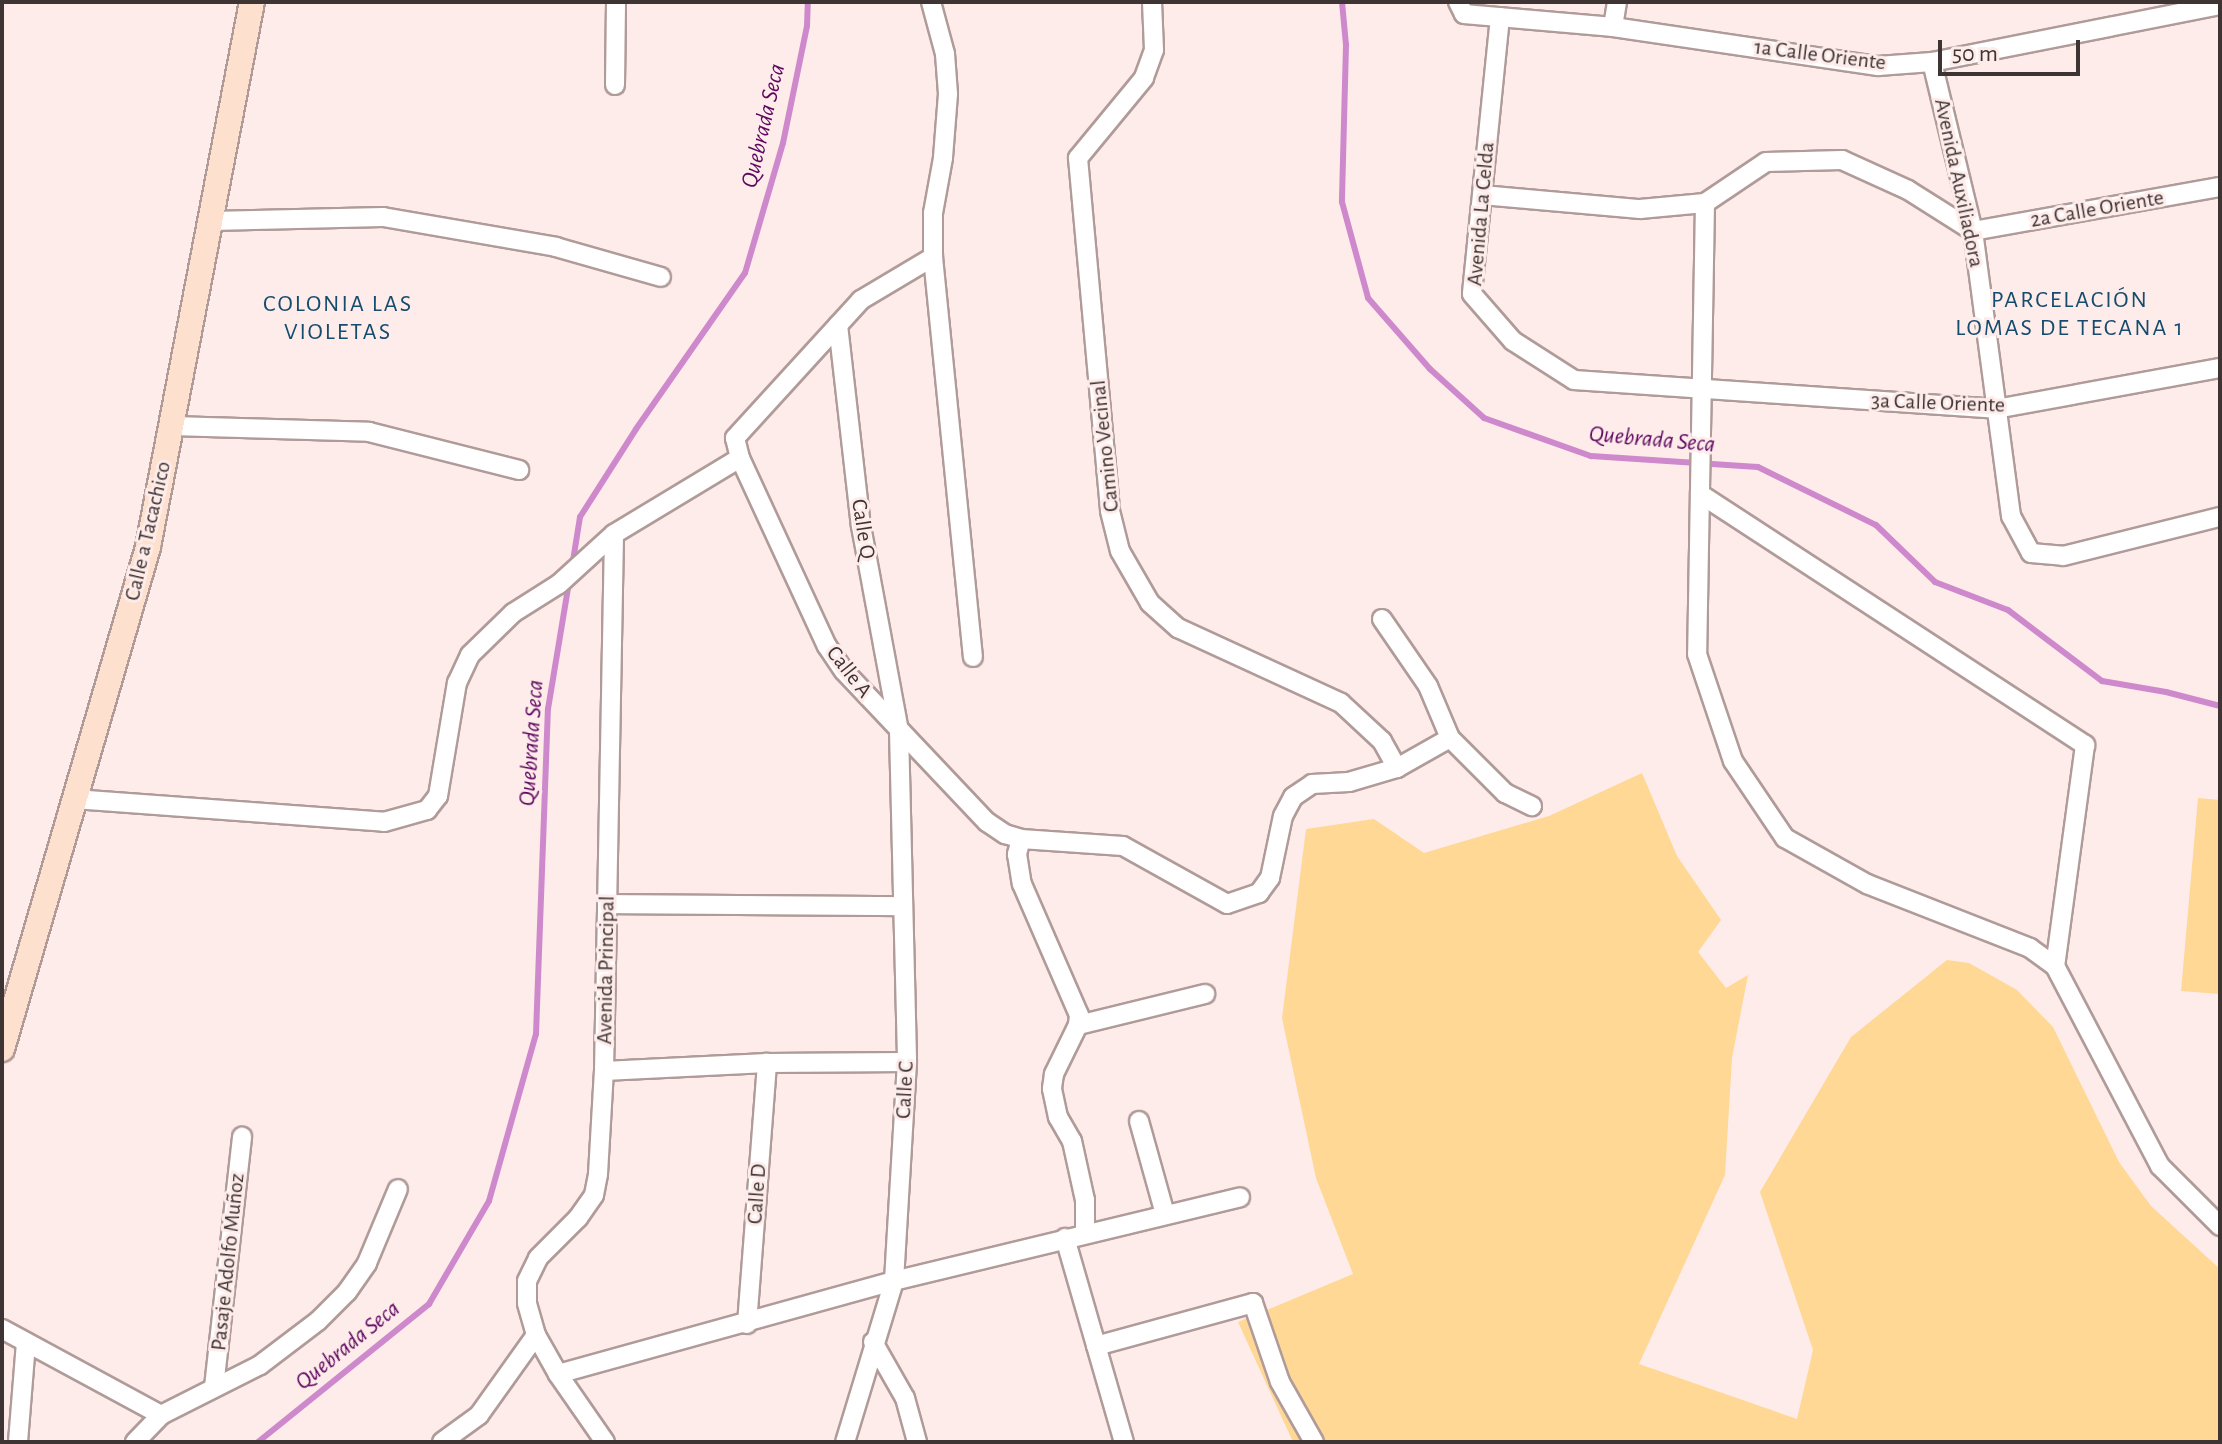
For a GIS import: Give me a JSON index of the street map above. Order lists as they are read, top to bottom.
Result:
{
  "streets": {
    "main road": ["Calle a Tacachico"],
    "street": [
      "1a Calle Oriente",
      "Avenida Auxiliadora",
      "2a Calle Oriente",
      "Avenida La Celda",
      "3a Calle Oriente",
      "Camino Vecinal",
      "Calle Q",
      "Calle A",
      "Avenida Principal",
      "Calle C",
      "Calle D",
      "Pasaje Adolfo Muñoz"
    ]
  },
  "crossings": [
    ["1a Calle Oriente", "Avenida Auxiliadora"],
    ["1a Calle Oriente", "Avenida La Celda"],
    ["Avenida Auxiliadora", "2a Calle Oriente"],
    ["Avenida Auxiliadora", "3a Calle Oriente"],
    ["Avenida La Celda", "3a Calle Oriente"],
    ["Calle Q", "Calle A"],
    ["Calle Q", "Calle C"],
    ["Calle A", "Calle C"]
  ],
  "districts": ["PARCELACIÓN LOMAS DE TECANA 1", "COLONIA LAS VIOLETAS"],
  "water": ["Quebrada Seca"],
  "scale_bar": "50 m"
}
